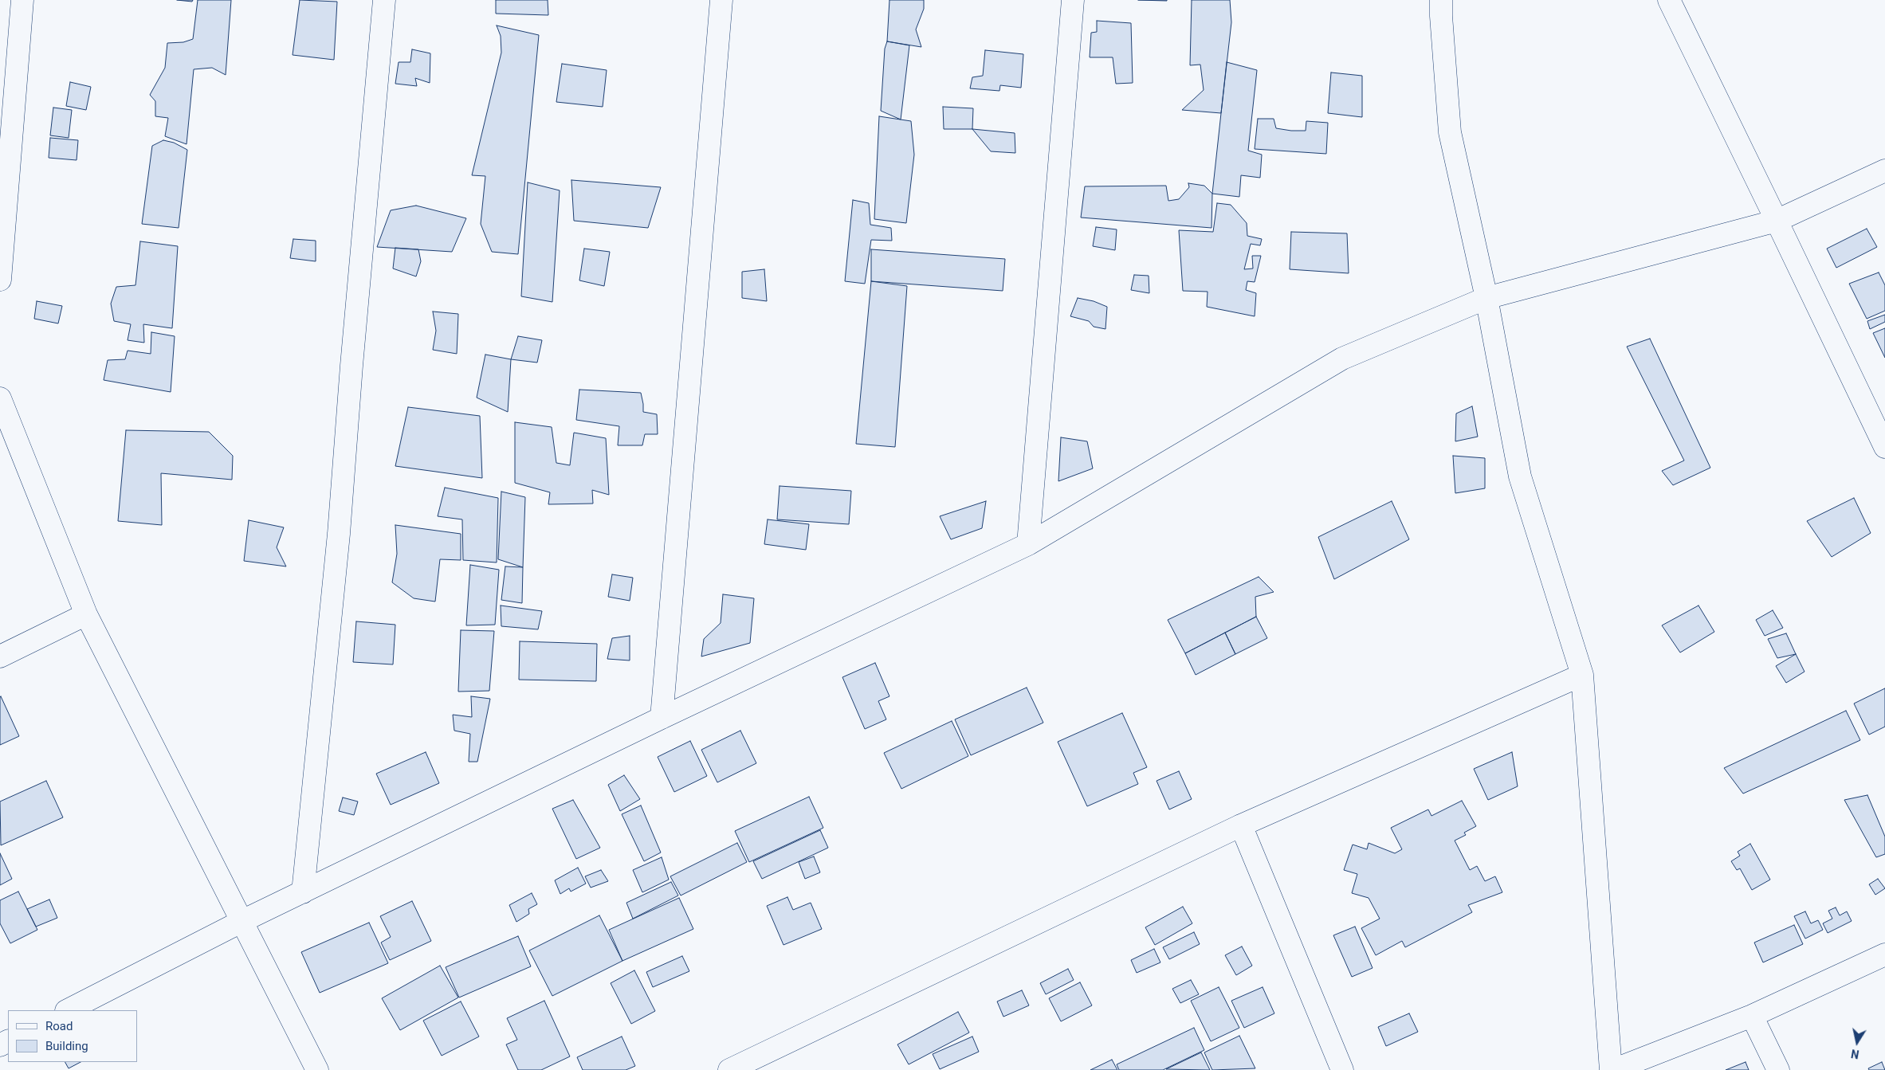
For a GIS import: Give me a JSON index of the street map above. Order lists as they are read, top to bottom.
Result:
{
  "legend": ["Road", "Building"],
  "north": "bottom"
}
